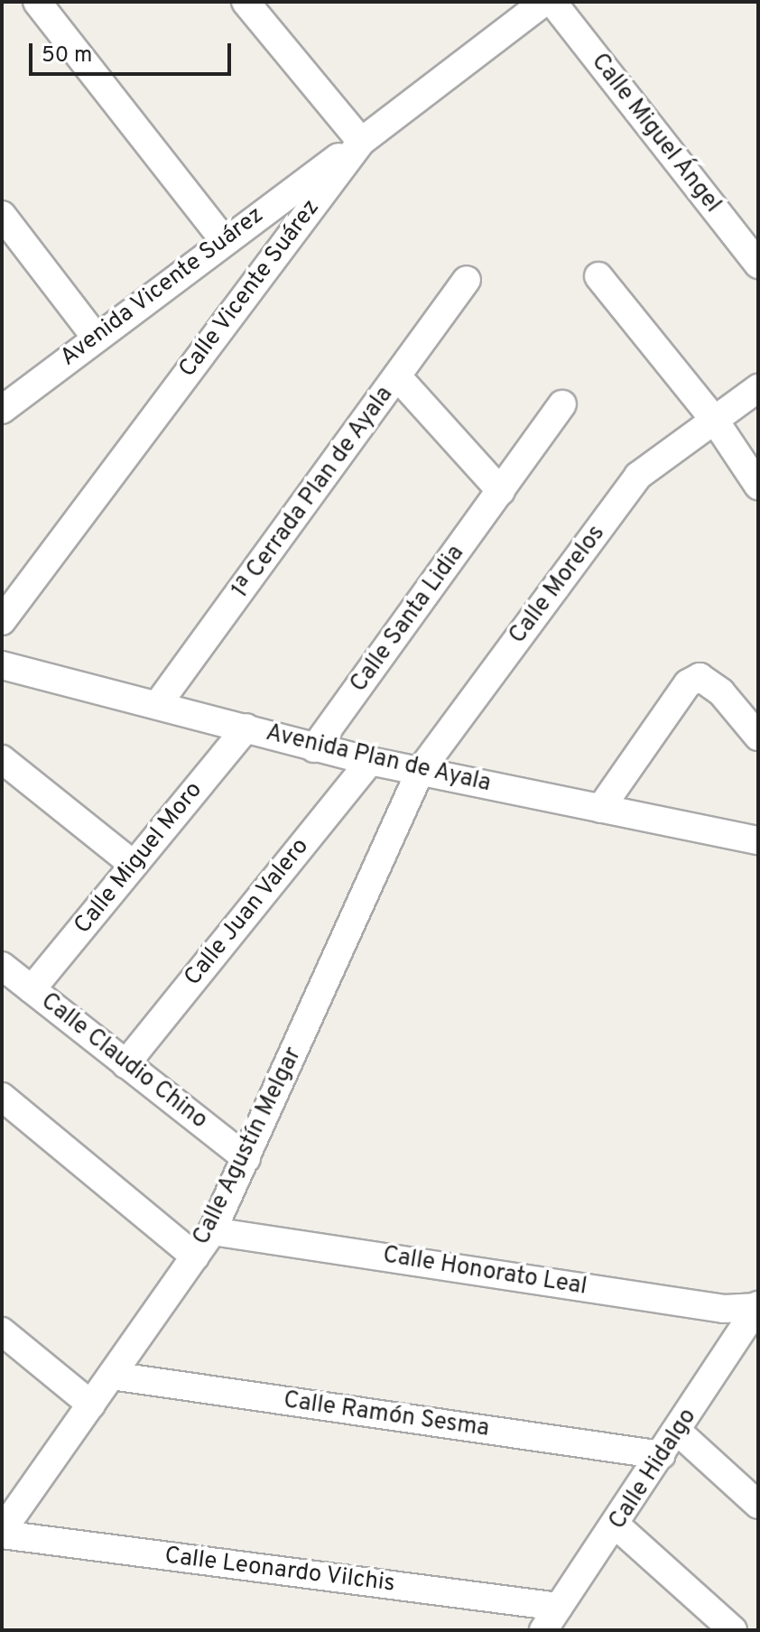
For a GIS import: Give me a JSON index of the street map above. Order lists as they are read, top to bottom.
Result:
{
  "streets": {
    "street": [
      "Calle Miguel Ángel",
      "Avenida Vicente Suárez",
      "Calle Vicente Suárez",
      "1ª Cerrada Plan de Ayala",
      "Calle Morelos",
      "Calle Santa Lidia",
      "Avenida Plan de Ayala",
      "Calle Miguel Moro",
      "Calle Juan Valero",
      "Calle Claudio Chino",
      "Calle Agustín Melgar",
      "Calle Honorato Leal",
      "Calle Ramón Sesma",
      "Calle Hidalgo",
      "Calle Leonardo Vilchis"
    ]
  },
  "crossings": [
    ["Avenida Vicente Suárez", "Calle Vicente Suárez"],
    ["1ª Cerrada Plan de Ayala", "Avenida Plan de Ayala"],
    ["Calle Morelos", "Avenida Plan de Ayala"],
    ["Calle Morelos", "Calle Agustín Melgar"],
    ["Calle Santa Lidia", "Avenida Plan de Ayala"],
    ["Avenida Plan de Ayala", "Calle Miguel Moro"],
    ["Avenida Plan de Ayala", "Calle Juan Valero"],
    ["Avenida Plan de Ayala", "Calle Agustín Melgar"],
    ["Calle Miguel Moro", "Calle Claudio Chino"],
    ["Calle Juan Valero", "Calle Claudio Chino"],
    ["Calle Claudio Chino", "Calle Agustín Melgar"],
    ["Calle Agustín Melgar", "Calle Honorato Leal"],
    ["Calle Agustín Melgar", "Calle Ramón Sesma"],
    ["Calle Agustín Melgar", "Calle Leonardo Vilchis"],
    ["Calle Honorato Leal", "Calle Hidalgo"],
    ["Calle Ramón Sesma", "Calle Hidalgo"],
    ["Calle Hidalgo", "Calle Leonardo Vilchis"]
  ],
  "scale_bar": "50 m"
}
